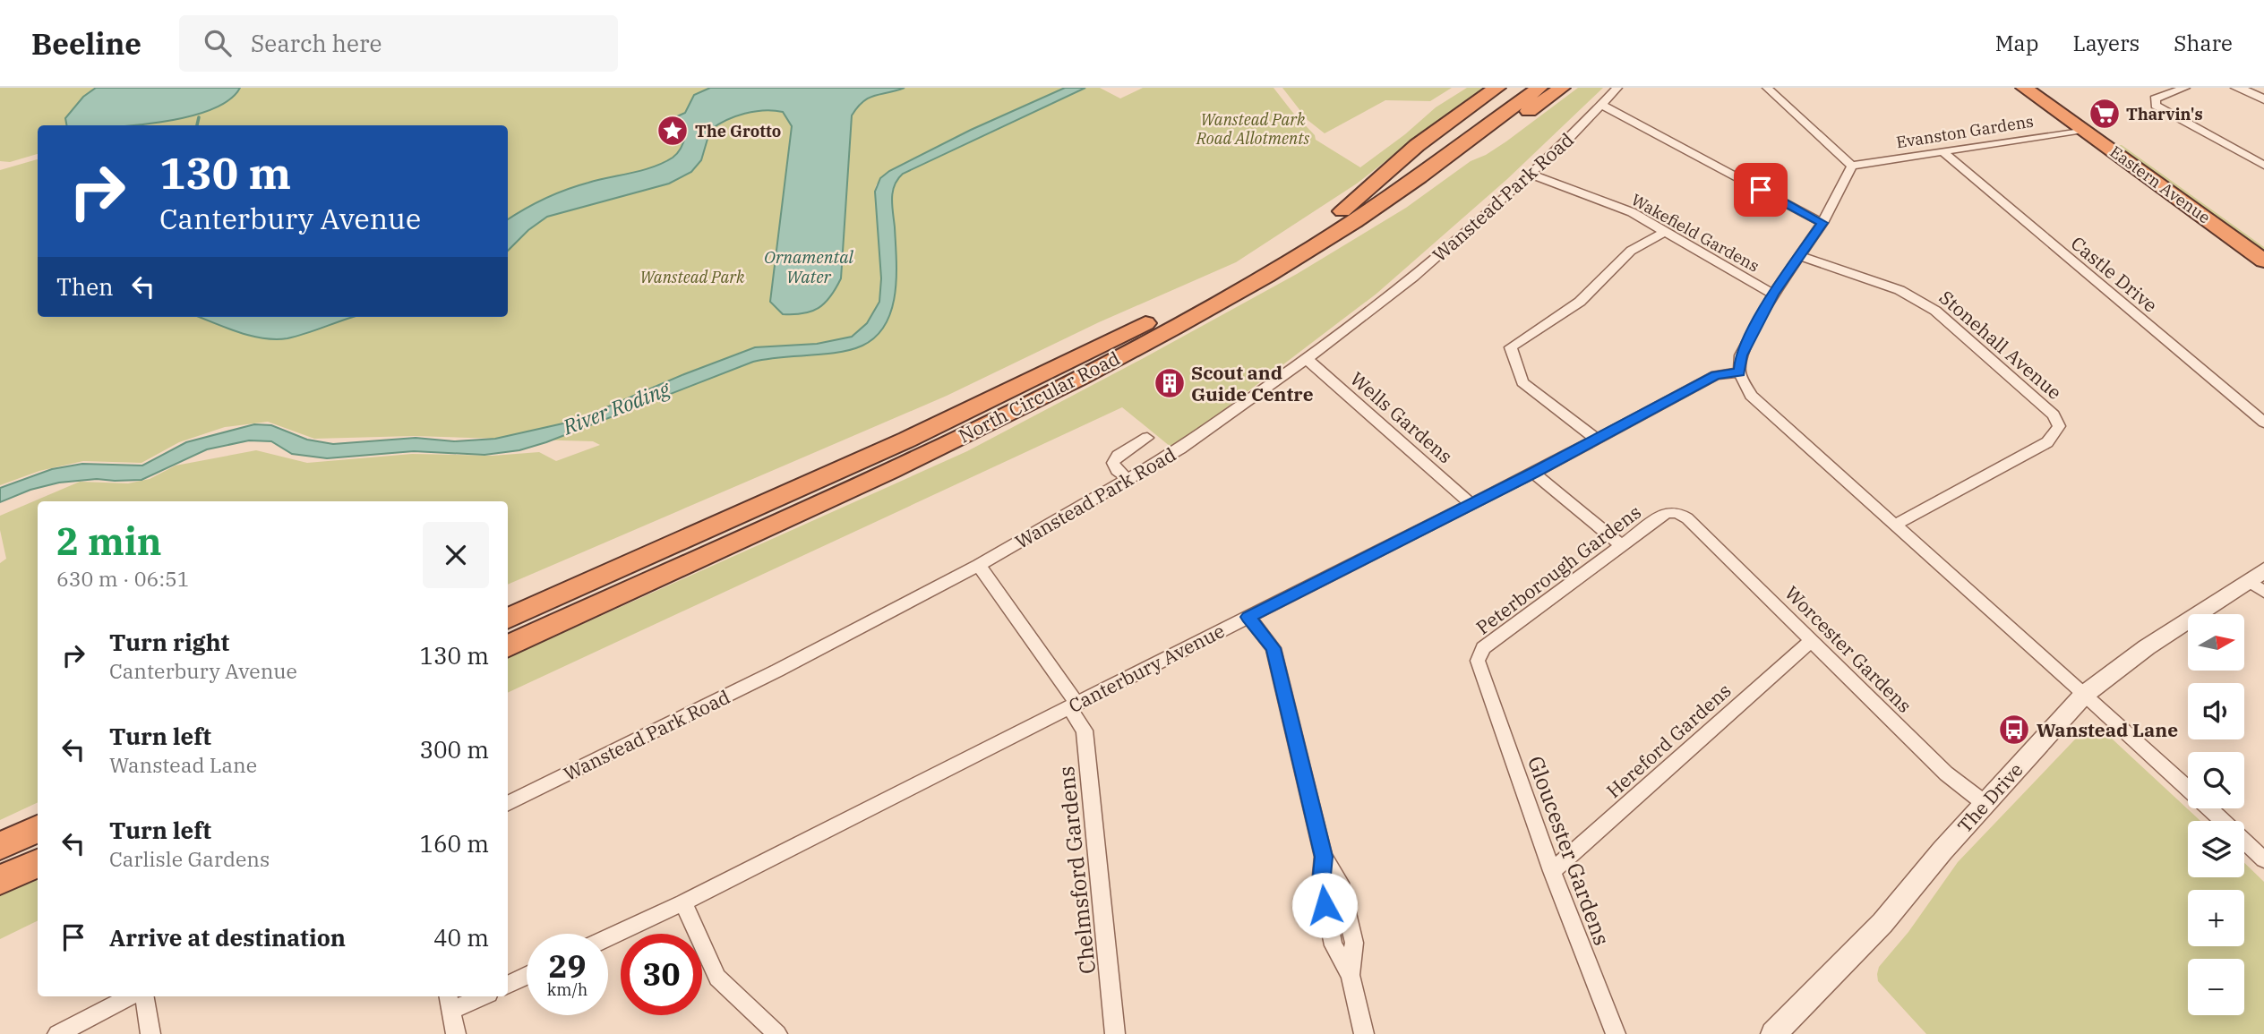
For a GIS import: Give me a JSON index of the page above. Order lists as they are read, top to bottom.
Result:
{
  "streets": {
    "highway": ["Eastern Avenue", "North Circular Road"],
    "street": [
      "Evanston Gardens",
      "Wanstead Park Road",
      "Wakefield Gardens",
      "Castle Drive",
      "Stonehall Avenue",
      "Wells Gardens",
      "Peterborough Gardens",
      "Worcester Gardens",
      "Canterbury Avenue",
      "Hereford Gardens",
      "The Drive",
      "Gloucester Gardens",
      "Chelmsford Gardens"
    ]
  },
  "crossings": [
    ["Evanston Gardens", "Eastern Avenue"],
    ["Evanston Gardens", "Castle Drive"],
    ["Wanstead Park Road", "Wakefield Gardens"],
    ["Wanstead Park Road", "Wells Gardens"],
    ["Wanstead Park Road", "Chelmsford Gardens"],
    ["Wells Gardens", "Canterbury Avenue"],
    ["Peterborough Gardens", "Worcester Gardens"],
    ["Peterborough Gardens", "Gloucester Gardens"],
    ["Worcester Gardens", "Hereford Gardens"],
    ["Worcester Gardens", "The Drive"],
    ["Canterbury Avenue", "Chelmsford Gardens"],
    ["Hereford Gardens", "Gloucester Gardens"]
  ],
  "water": ["Ornamental Water", "River Roding"],
  "parks": ["Wanstead Park Road Allotments", "Wanstead Park"],
  "places": {
    "supermarket": ["Tharvin's"],
    "place": ["The Grotto"],
    "building": ["Scout and Guide Centre"],
    "bus stop": ["Wanstead Lane"]
  },
  "north": "right",
  "page": {
    "header": "Beeline",
    "search": "Search here",
    "nav": ["Map", "Layers", "Share"],
    "turn": ["130 m", "Canterbury Avenue"],
    "then": "Then",
    "heading": ["2 min", "630 m · 06:51"],
    "list": [
      {
        "name": "Turn right",
        "note": "Canterbury Avenue",
        "value": "130 m"
      },
      {
        "name": "Turn left",
        "note": "Wanstead Lane",
        "value": "300 m"
      },
      {
        "name": "Turn left",
        "note": "Carlisle Gardens",
        "value": "160 m"
      },
      {
        "name": "Arrive at destination",
        "value": "40 m"
      }
    ],
    "map_buttons": ["+", "−"],
    "speed": "29 km/h",
    "limit": "30"
  }
}
